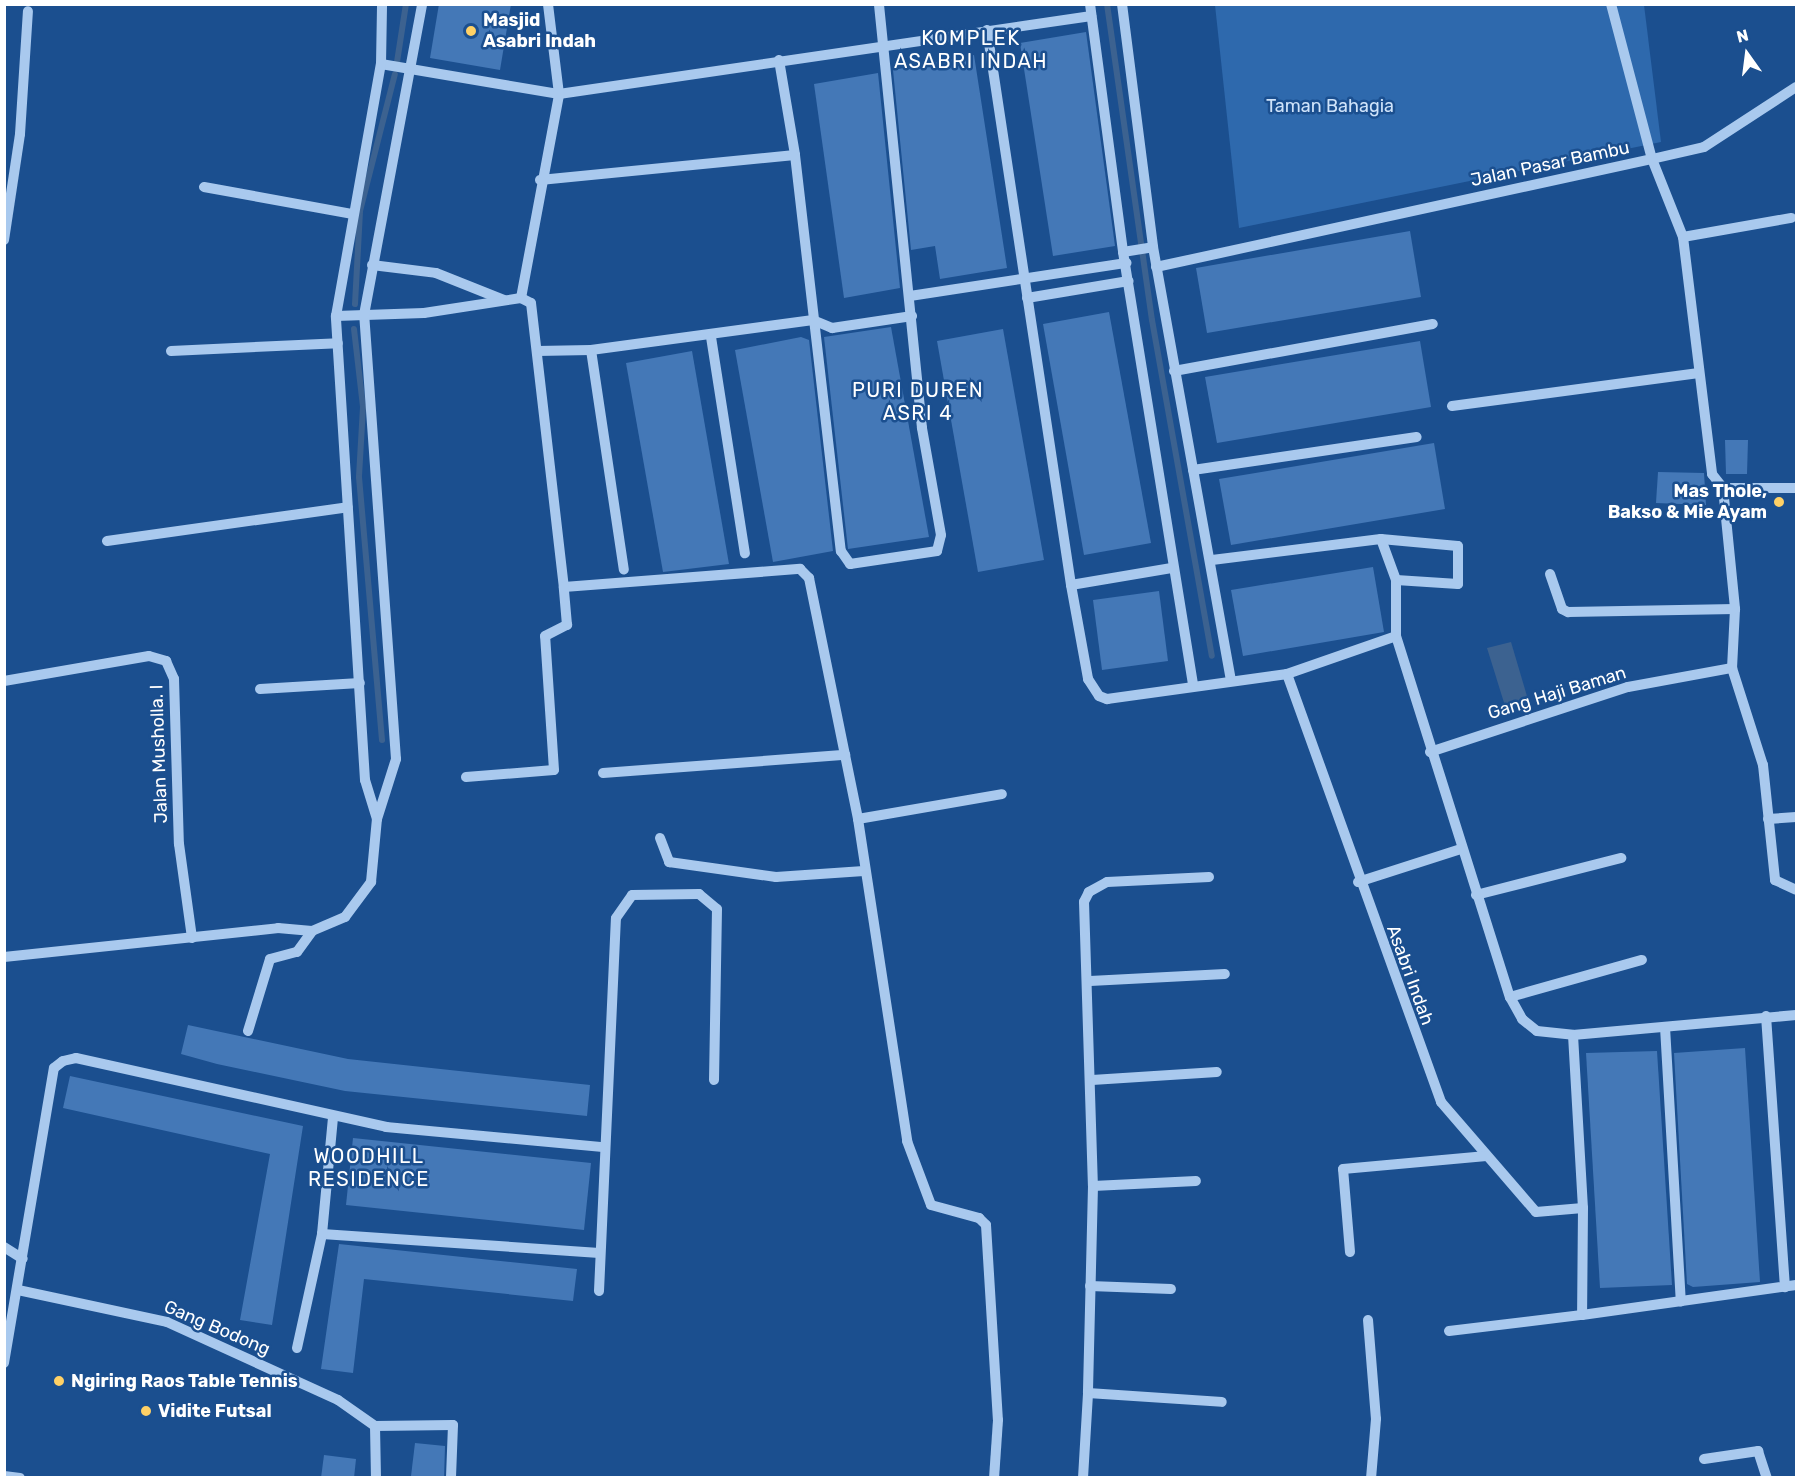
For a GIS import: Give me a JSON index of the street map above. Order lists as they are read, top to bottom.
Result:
{
  "streets": {
    "street": [
      "Jalan Pasar Bambu",
      "Gang Haji Baman",
      "Jalan Musholla. I",
      "Asabri Indah",
      "Gang Bodong"
    ]
  },
  "districts": ["KOMPLEK ASABRI INDAH", "PURI DUREN ASRI 4", "WOODHILL RESIDENCE"],
  "parks": ["Taman Bahagia"],
  "places": [
    "Masjid Asabri Indah",
    "Mas Thole, Bakso & Mie Ayam",
    "Ngiring Raos Table Tennis",
    "Vidite Futsal"
  ],
  "north": "top"
}
